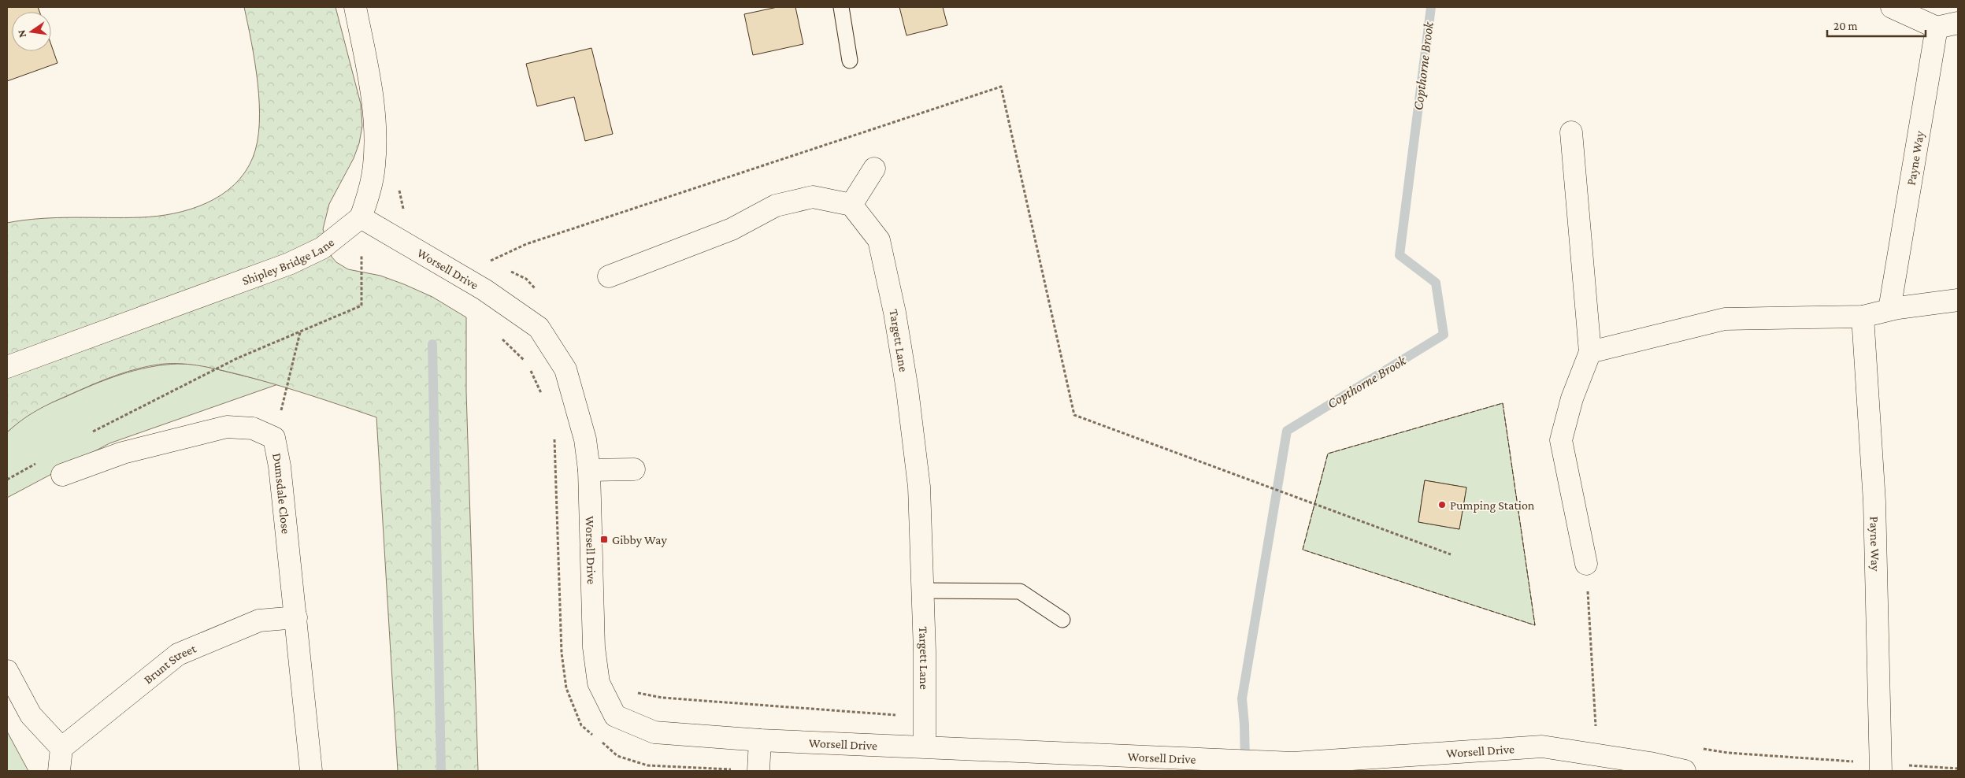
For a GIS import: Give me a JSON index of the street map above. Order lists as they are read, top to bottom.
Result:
{
  "streets": {
    "street": [
      "Payne Way",
      "Shipley Bridge Lane",
      "Worsell Drive",
      "Targett Lane",
      "Dumsdale Close",
      "Brunt Street"
    ]
  },
  "crossings": [
    ["Shipley Bridge Lane", "Worsell Drive"],
    ["Worsell Drive", "Targett Lane"],
    ["Dumsdale Close", "Brunt Street"]
  ],
  "water": ["Copthorne Brook"],
  "places": {
    "other": ["Pumping Station"],
    "transit": ["Gibby Way"]
  },
  "scale_bar": "20 m",
  "north": "left"
}
